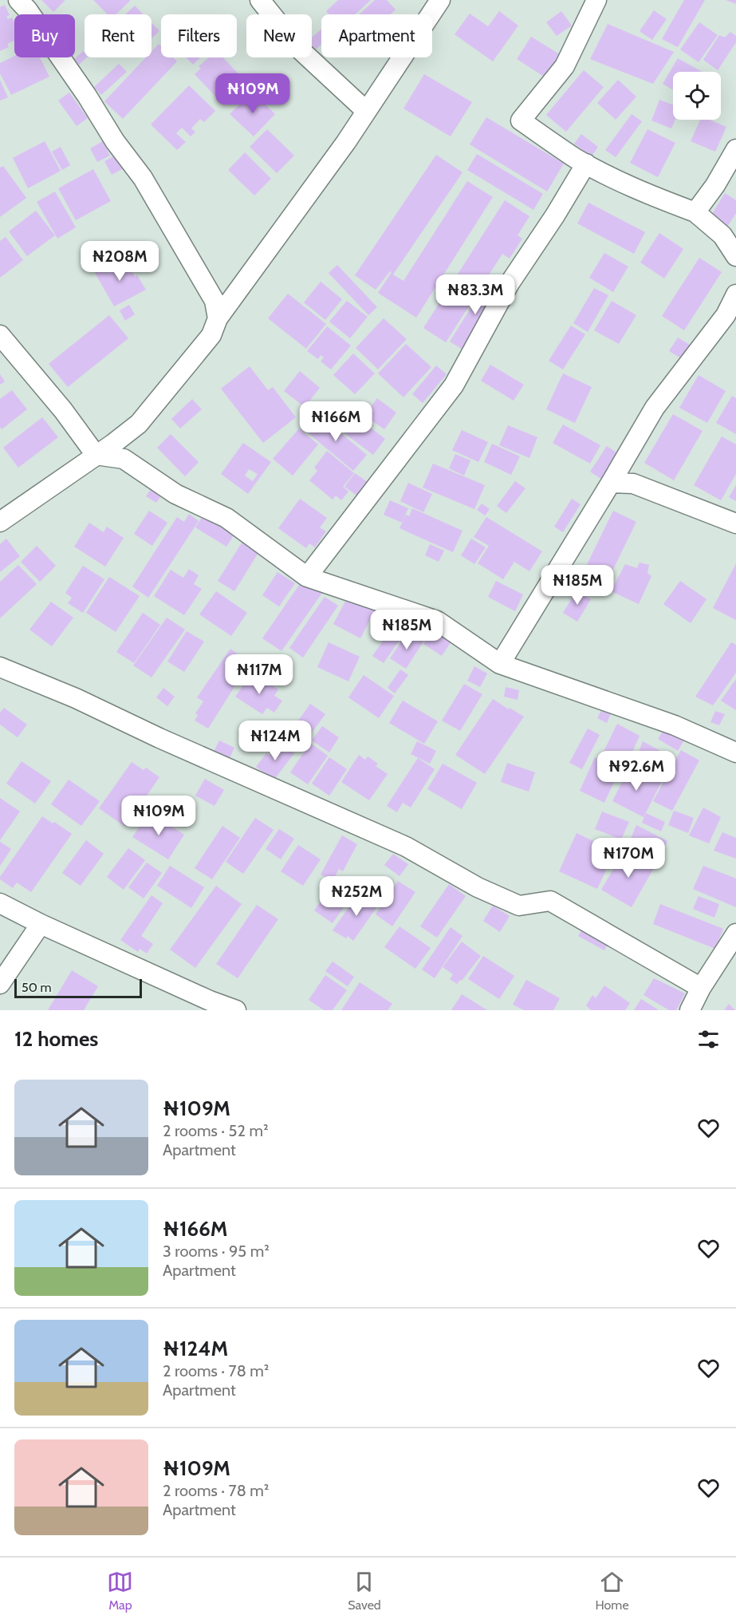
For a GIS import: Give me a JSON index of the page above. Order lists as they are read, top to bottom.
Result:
{
  "scale_bar": "50 m",
  "page": {
    "chip": [
      "Buy",
      "Rent",
      "Filters",
      "New",
      "Apartment"
    ],
    "price": [
      "₦109M",
      "₦208M",
      "₦83.3M",
      "₦166M",
      "₦185M",
      "₦185M",
      "₦117M",
      "₦124M",
      "₦92.6M",
      "₦109M",
      "₦170M",
      "₦252M"
    ],
    "scale": "50 m",
    "heading": "12 homes",
    "list": [
      {
        "name": "₦109M",
        "note": "2 rooms · 52 m² · Apartment"
      },
      {
        "name": "₦166M",
        "note": "3 rooms · 95 m² · Apartment"
      },
      {
        "name": "₦124M",
        "note": "2 rooms · 78 m² · Apartment"
      },
      {
        "name": "₦109M",
        "note": "2 rooms · 78 m² · Apartment"
      }
    ],
    "tabs": ["Map", "Saved", "Home"]
  }
}
